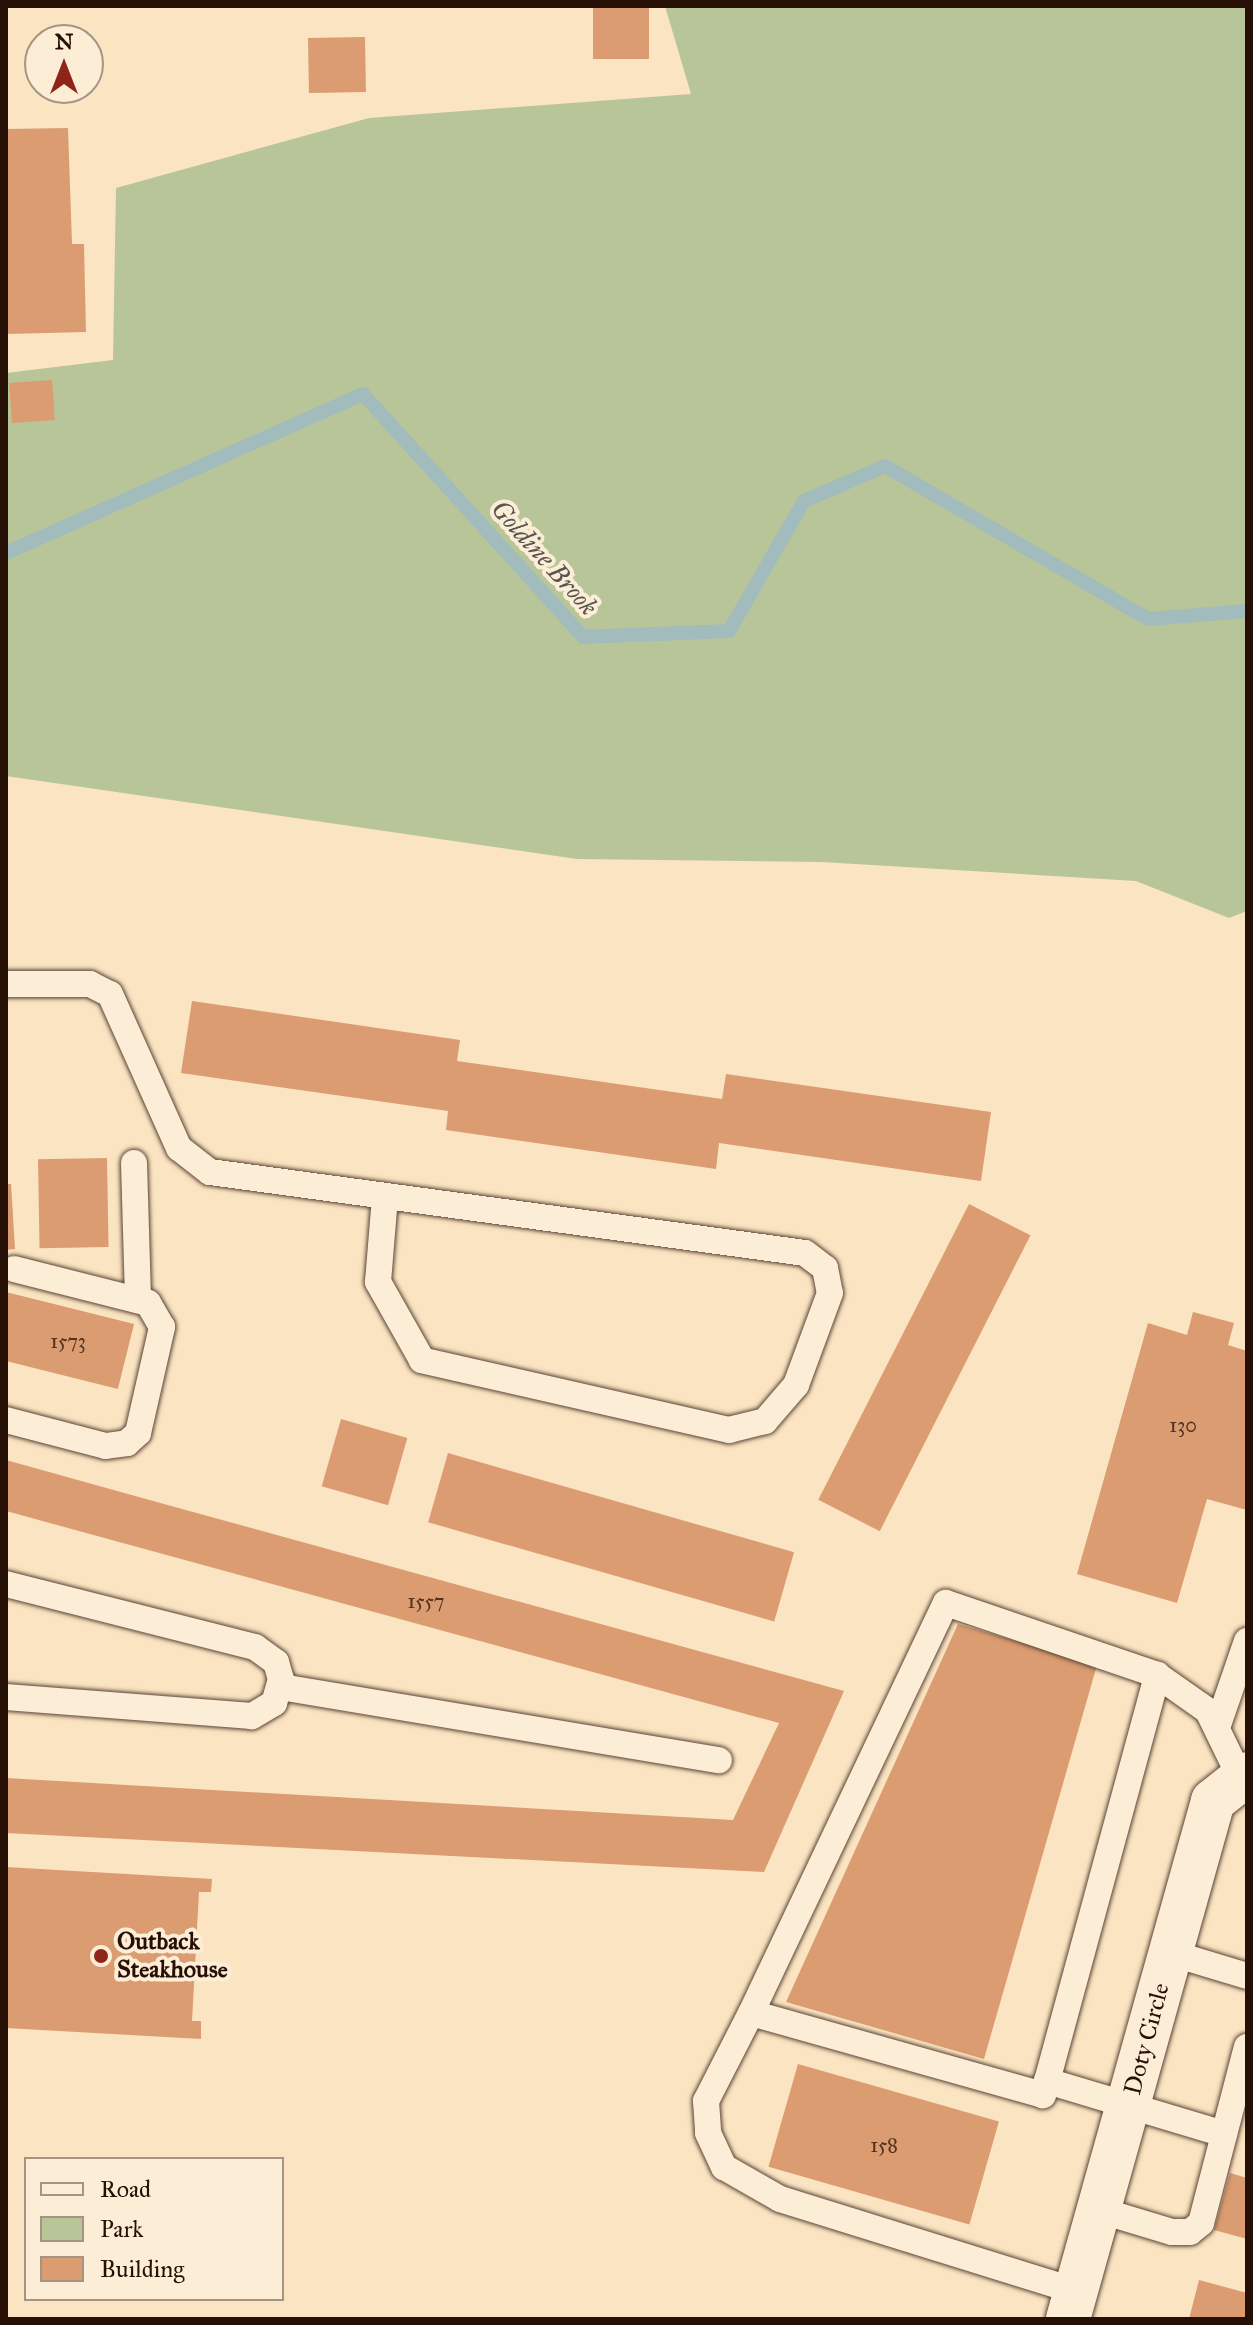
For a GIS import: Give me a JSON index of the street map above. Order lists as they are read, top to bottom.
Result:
{
  "streets": {
    "street": ["Doty Circle"]
  },
  "water": ["Goldine Brook"],
  "places": ["Outback Steakhouse"],
  "house_numbers": [
    "1573",
    "130",
    "1557",
    "158"
  ],
  "legend": ["Road", "Park", "Building"],
  "north": "top"
}
